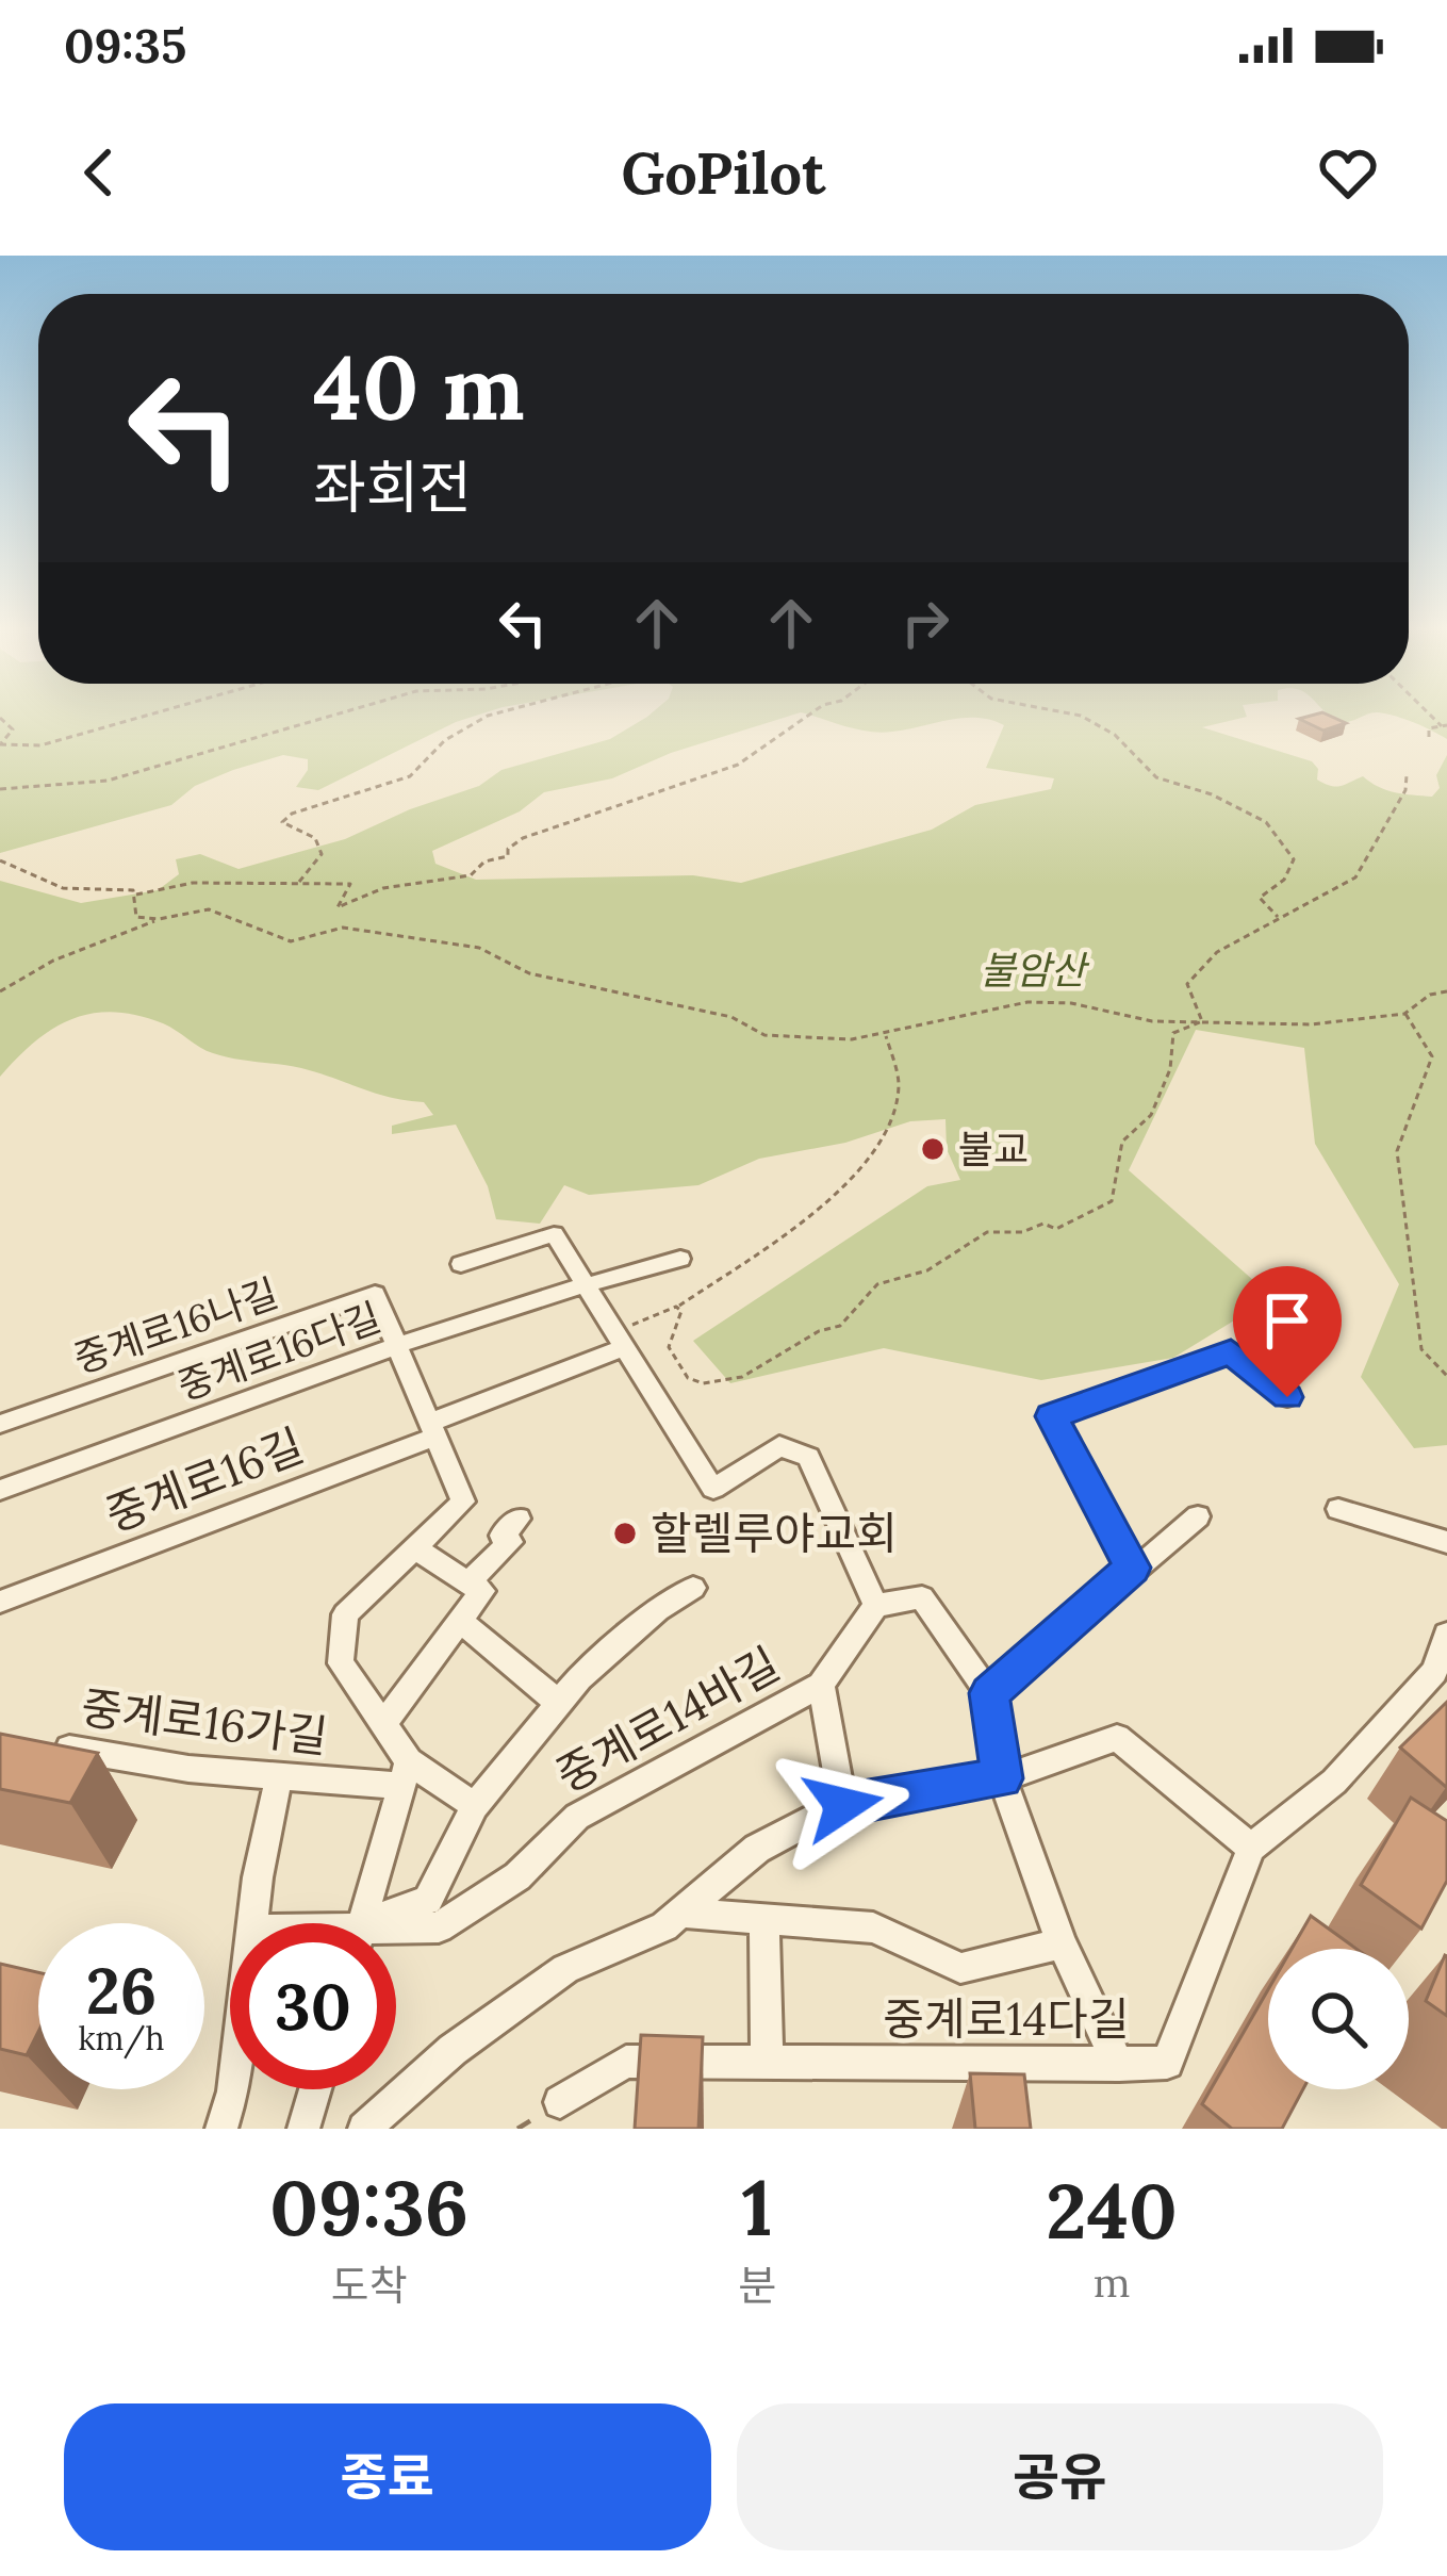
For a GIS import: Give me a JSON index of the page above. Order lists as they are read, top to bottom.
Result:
{
  "streets": {
    "street": [
      "중계로16나길",
      "중계로16다길",
      "중계로16길",
      "중계로14바길",
      "중계로16가길",
      "중계로14다길"
    ]
  },
  "crossings": [
    ["중계로16나길", "중계로16다길"]
  ],
  "parks": ["불암산"],
  "places": ["불교", "할렐루야교회"],
  "page": {
    "status": "09:35",
    "header": "GoPilot",
    "turn": ["40 m", "좌회전"],
    "speed": "26 km/h",
    "limit": "30",
    "eta": [
      "09:36",
      "도착",
      "1",
      "분",
      "240",
      "m"
    ],
    "buttons": ["종료", "공유"]
  }
}
